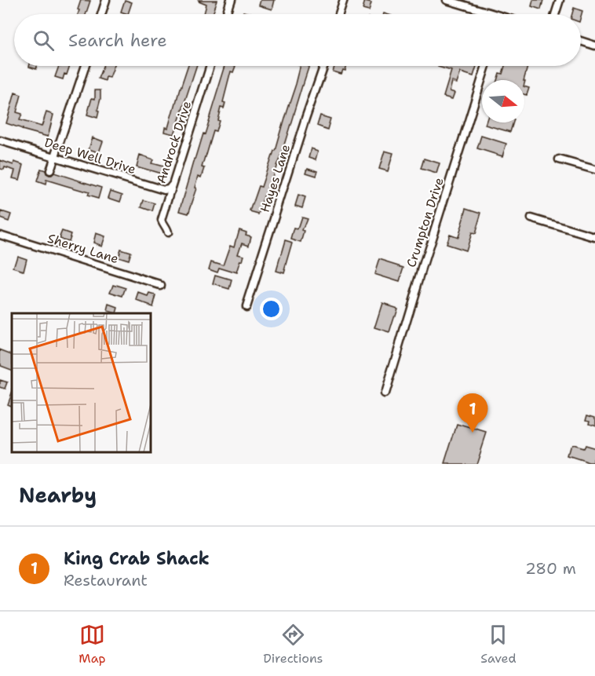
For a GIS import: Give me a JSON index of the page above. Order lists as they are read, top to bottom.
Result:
{
  "streets": {
    "street": [
      "Androck Drive",
      "Deep Well Drive",
      "Hayes Lane",
      "Crumpton Drive",
      "Sherry Lane"
    ]
  },
  "crossings": [
    ["Androck Drive", "Deep Well Drive"]
  ],
  "north": "right",
  "page": {
    "search": "Search here",
    "pins": "1",
    "heading": "Nearby",
    "list": [
      {
        "mark": "1",
        "name": "King Crab Shack",
        "note": "Restaurant",
        "value": "280 m"
      }
    ],
    "nav": ["Map", "Directions", "Saved"]
  }
}
